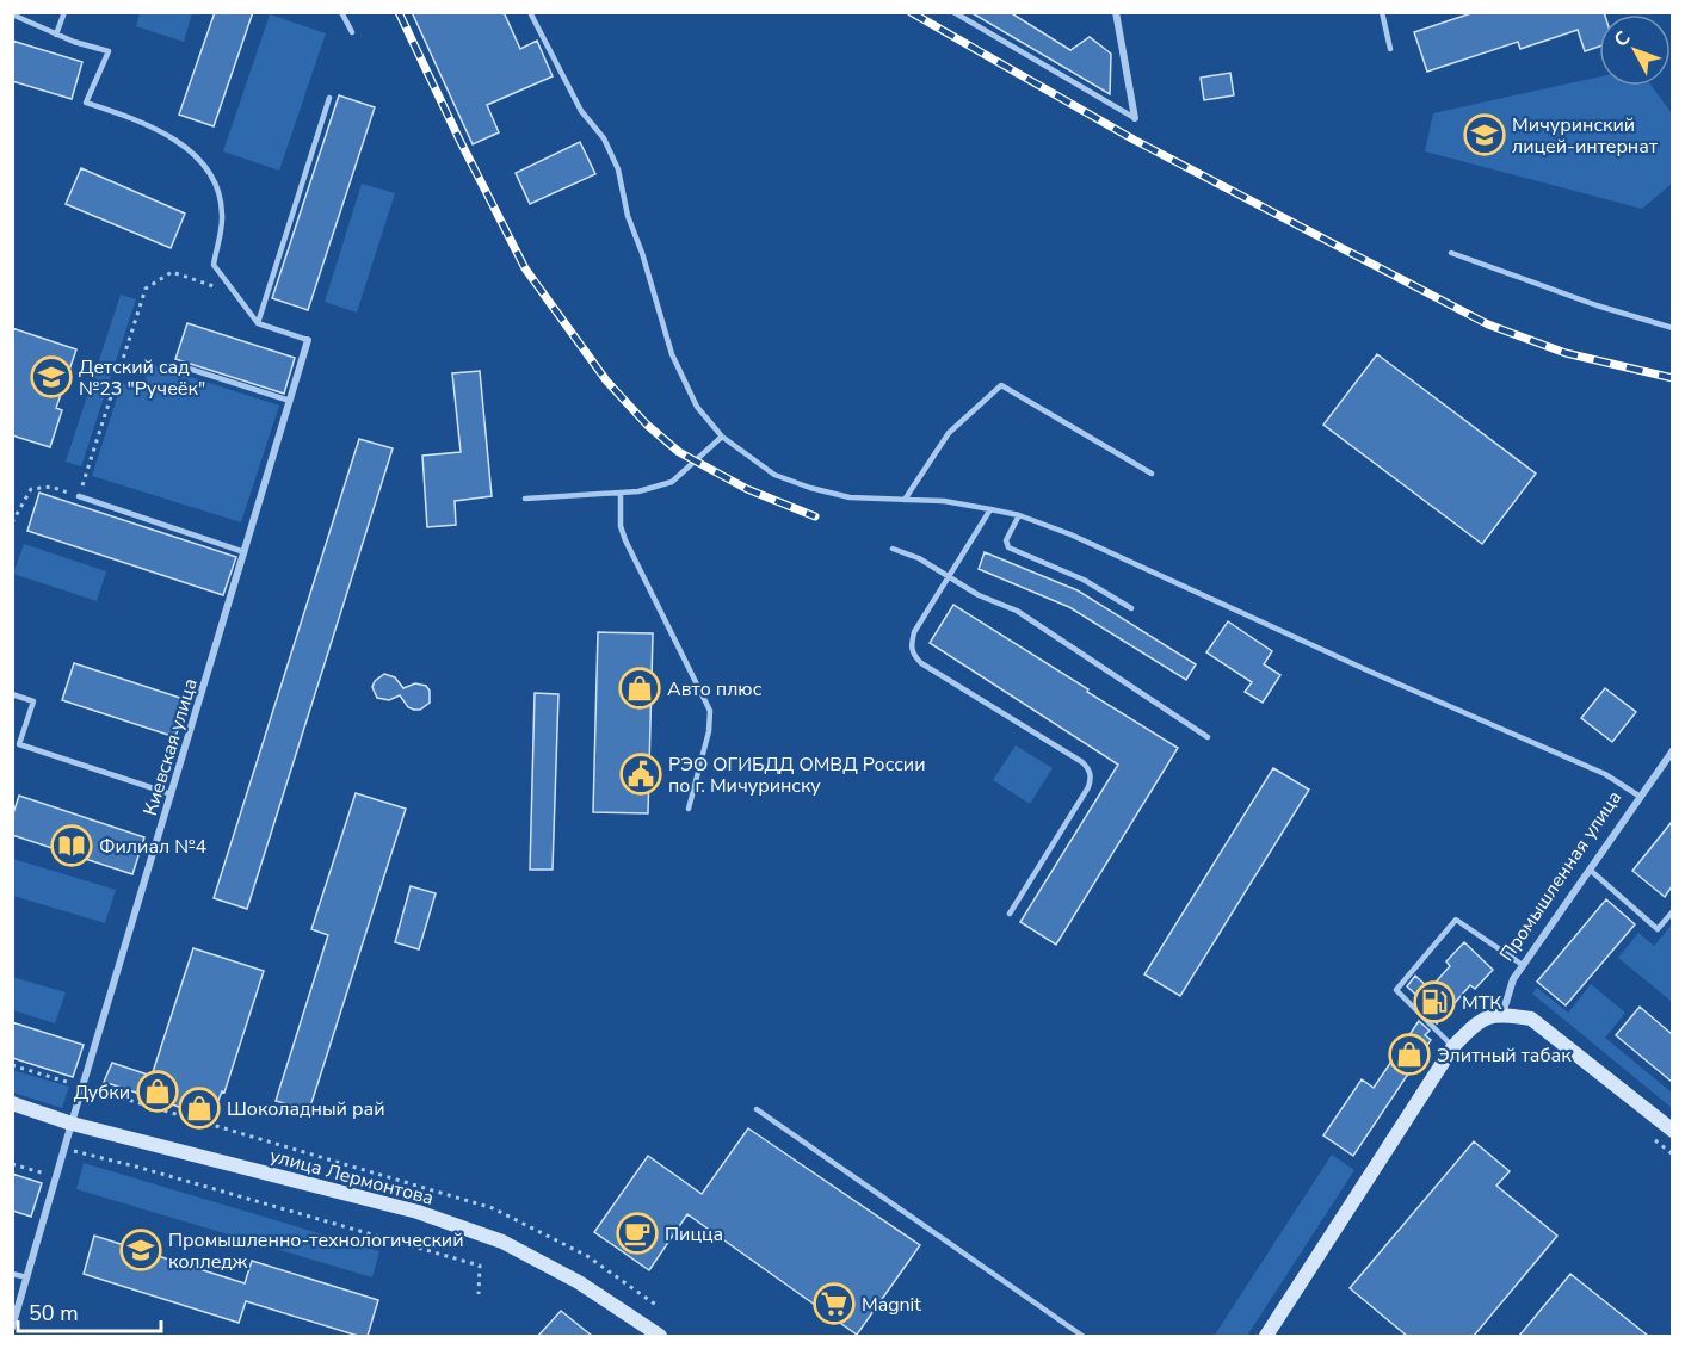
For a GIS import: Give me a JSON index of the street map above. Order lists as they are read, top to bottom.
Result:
{
  "streets": {
    "street": ["Киевская улица", "Промышленная улица", "улица Лермонтова"]
  },
  "crossings": [
    ["Киевская улица", "улица Лермонтова"]
  ],
  "places": {
    "school or university": ["Мичуринский лицей-интернат", "Детский сад №23 \"Ручеёк\"", "Промышленно-технологический колледж"],
    "shop": [
      "Авто плюс",
      "Элитный табак",
      "Дубки",
      "Шоколадный рай"
    ],
    "public building": ["РЭО ОГИБДД ОМВД России по г. Мичуринску"],
    "library": ["Филиал №4"],
    "fuel station": ["МТК"],
    "cafe": ["Пицца"],
    "supermarket": ["Magnit"]
  },
  "scale_bar": "50 m",
  "north": "top left"
}
